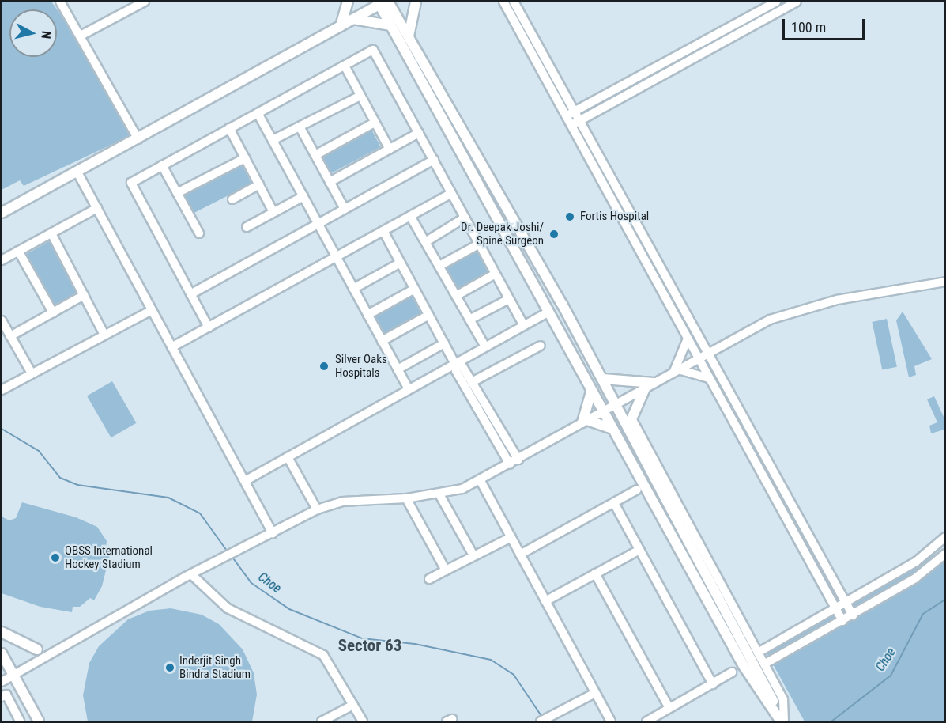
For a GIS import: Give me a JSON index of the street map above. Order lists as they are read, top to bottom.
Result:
{
  "districts": ["Sector 63"],
  "water": ["Choe"],
  "places": [
    "Fortis Hospital",
    "Dr. Deepak Joshi/ Spine Surgeon",
    "Silver Oaks Hospitals",
    "OBSS International Hockey Stadium",
    "Inderjit Singh Bindra Stadium"
  ],
  "scale_bar": "100 m",
  "north": "right"
}
